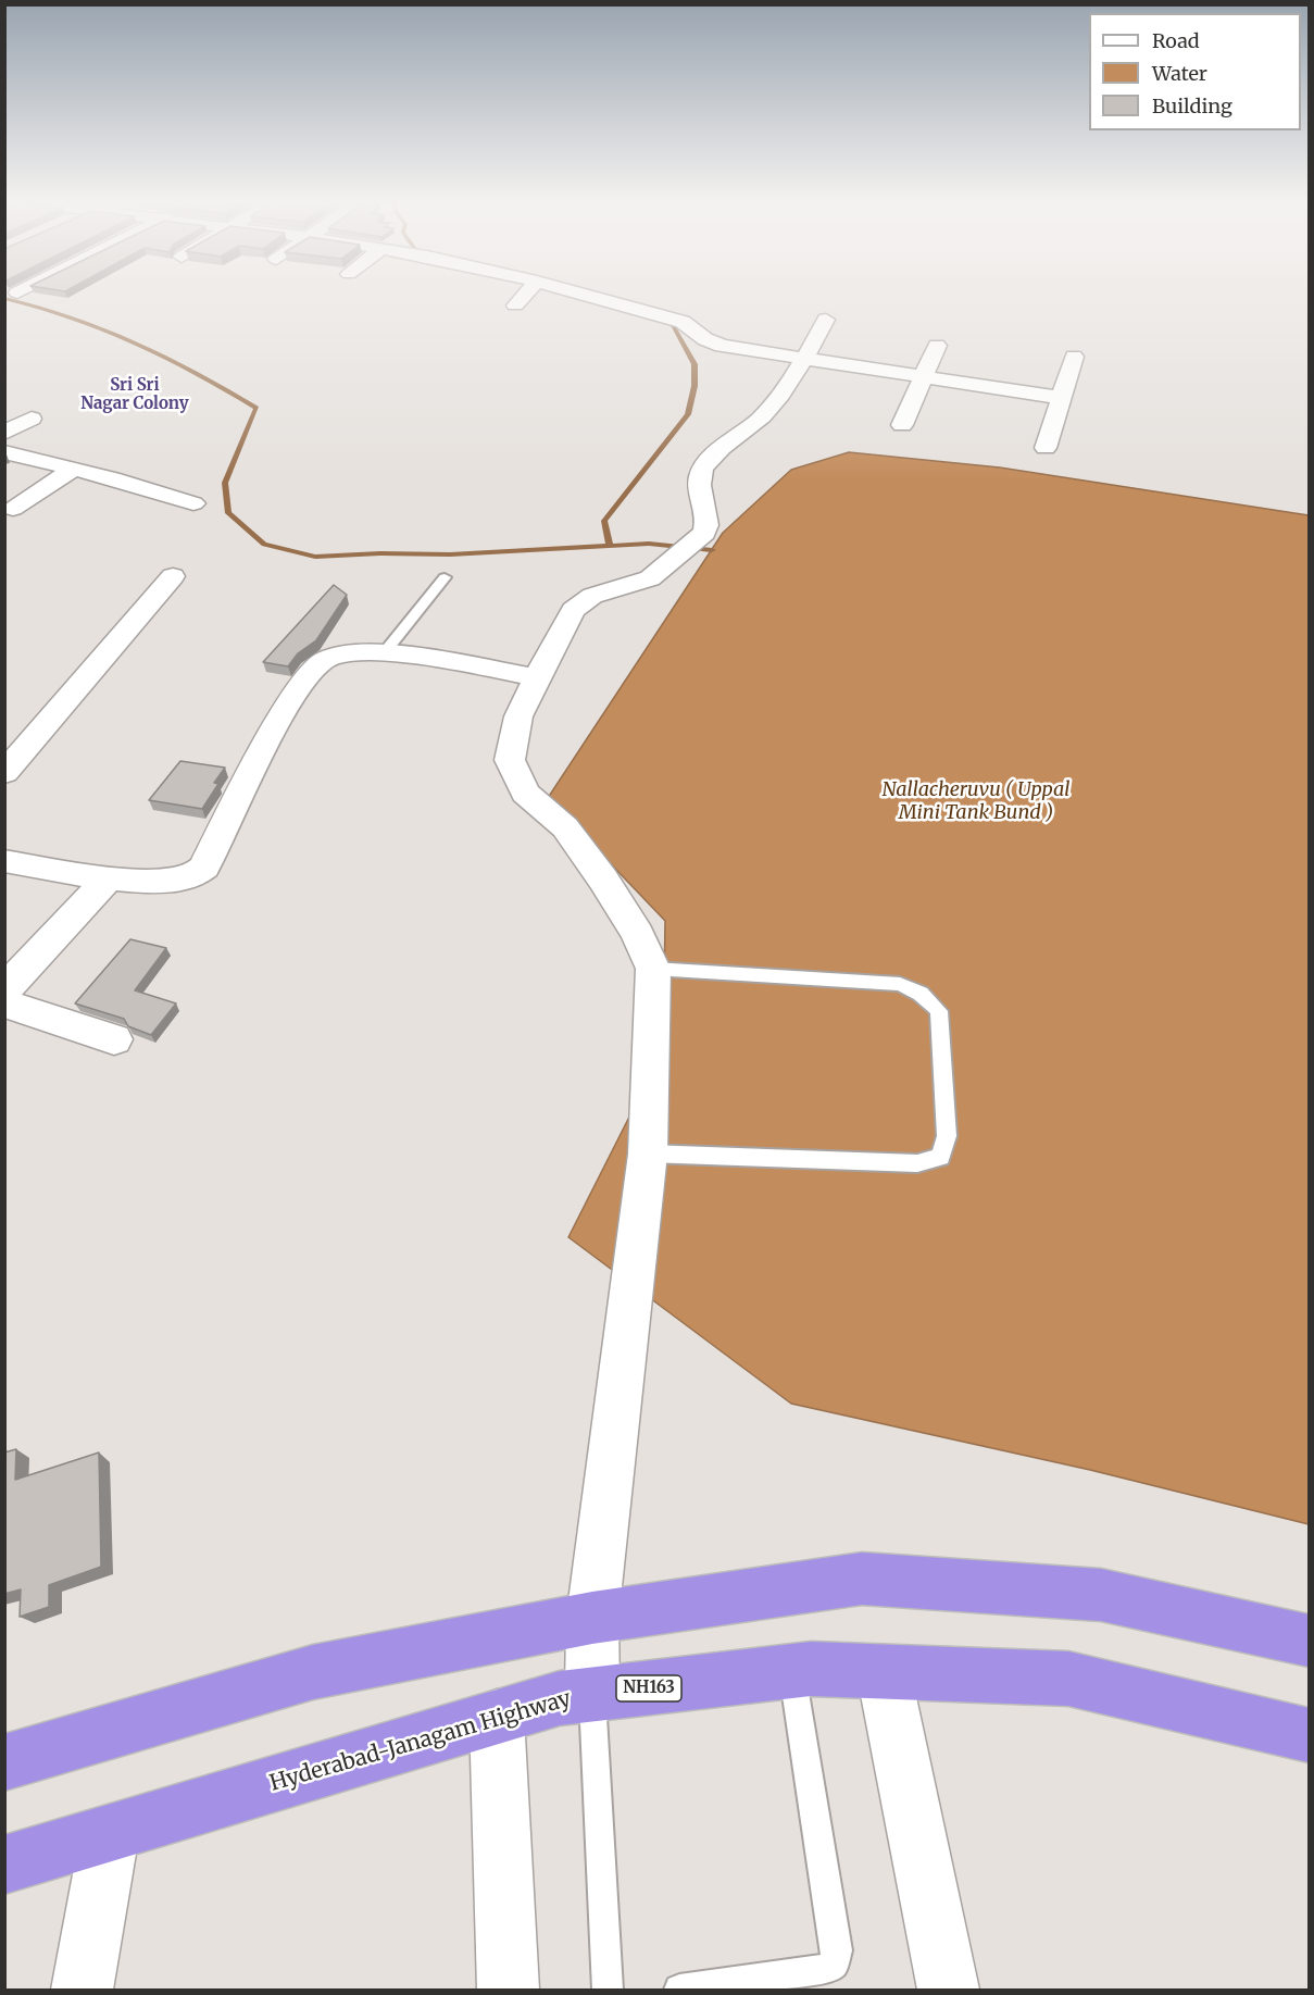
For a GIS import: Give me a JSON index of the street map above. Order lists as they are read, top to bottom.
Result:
{
  "streets": {
    "highway": ["NH163", "Hyderabad-Janagam Highway"]
  },
  "districts": ["Sri Sri Nagar Colony"],
  "water": ["Nallacheruvu ( Uppal Mini Tank Bund )"],
  "legend": ["Road", "Water", "Building"]
}
